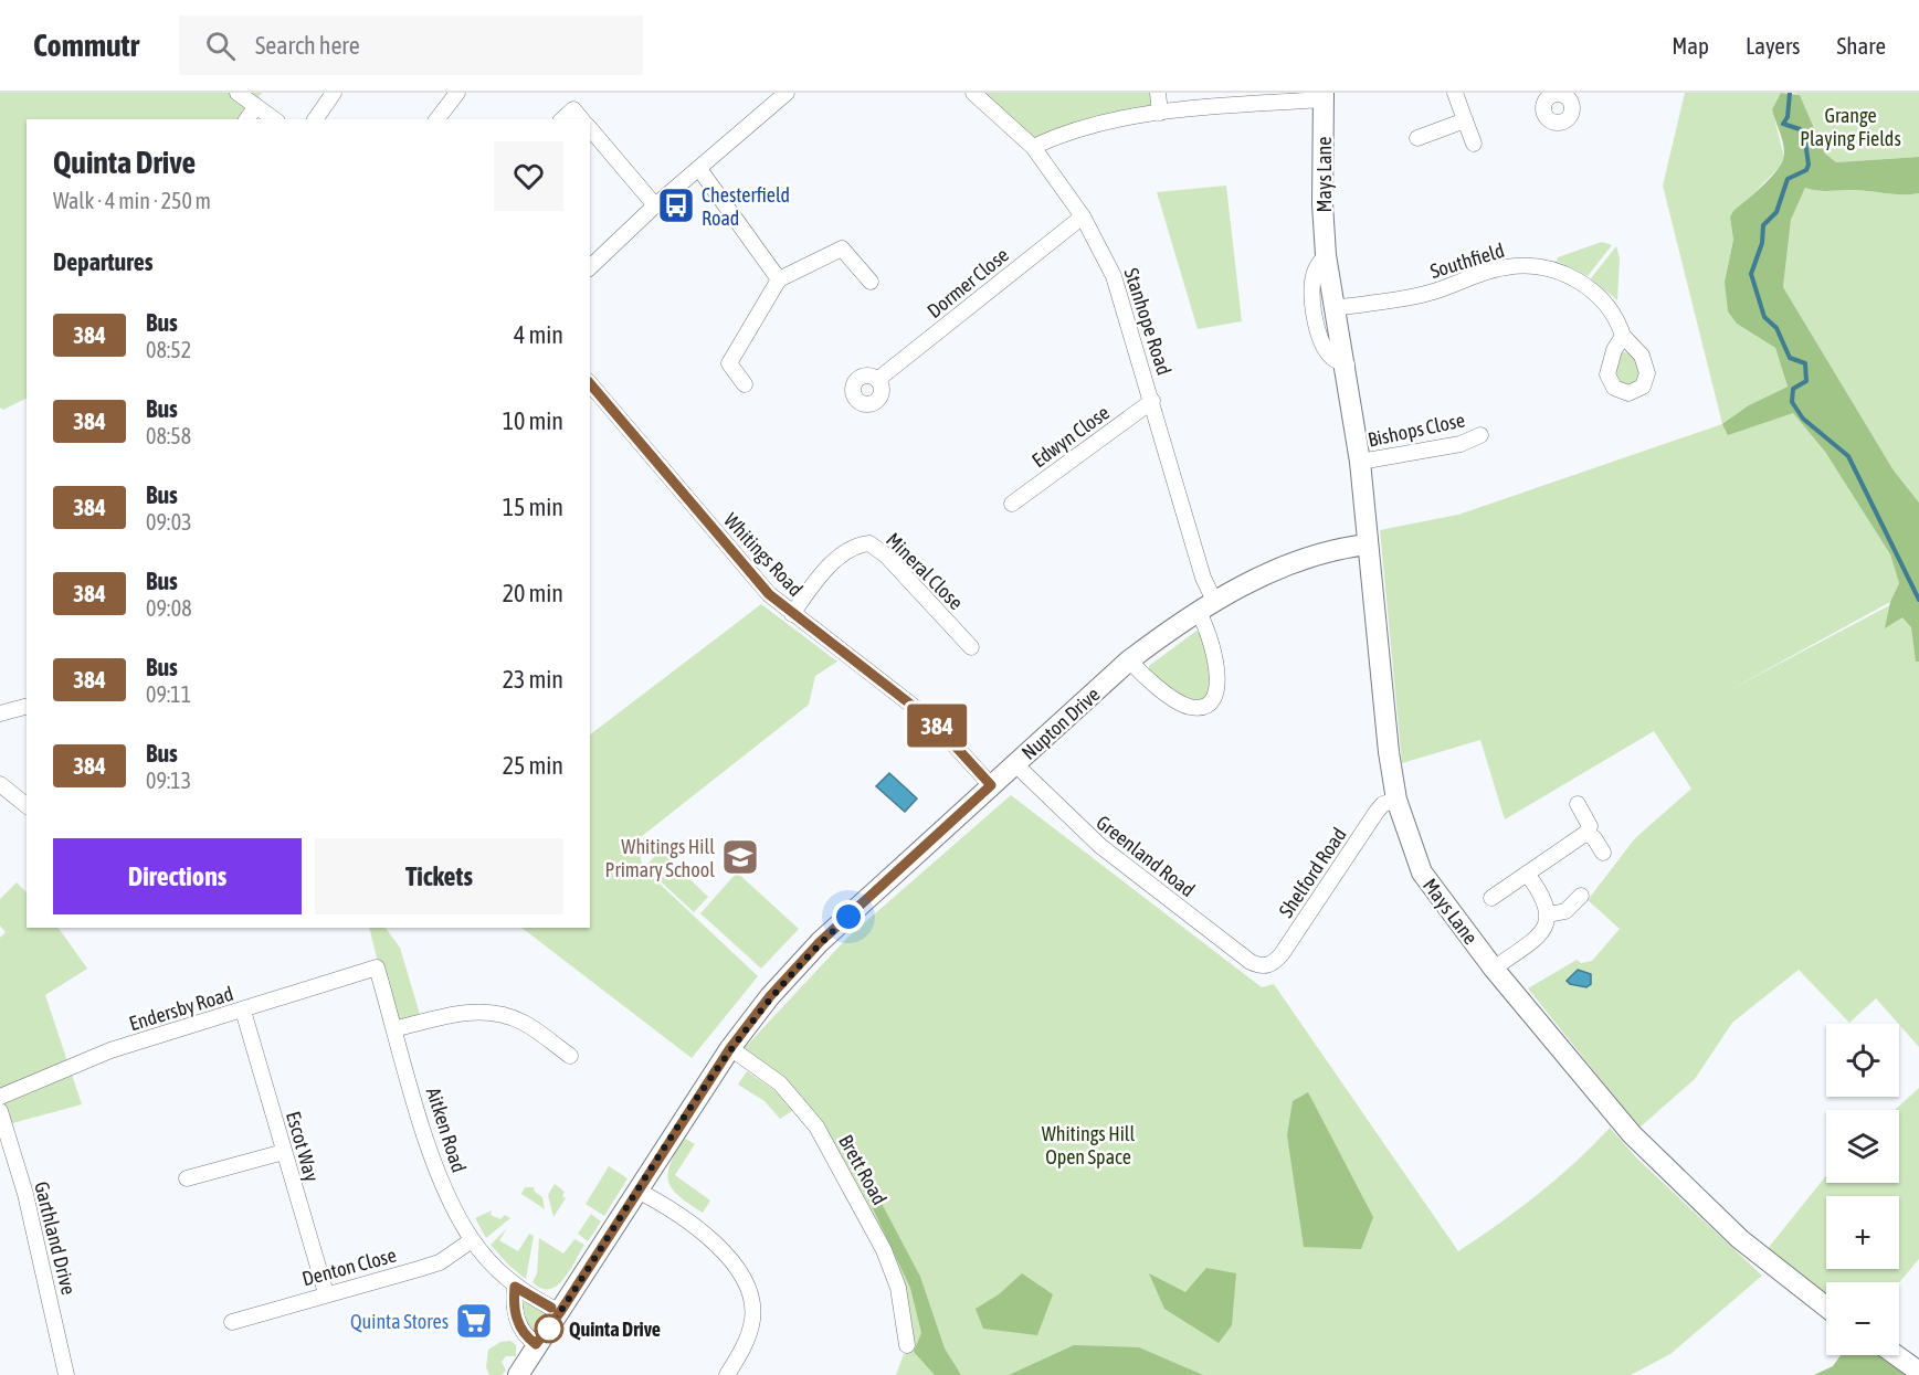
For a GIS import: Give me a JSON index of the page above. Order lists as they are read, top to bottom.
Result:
{
  "streets": {
    "street": [
      "Mays Lane",
      "Southfield",
      "Dormer Close",
      "Stanhope Road",
      "Bishops Close",
      "Edwyn Close",
      "Whitings Road",
      "Mineral Close",
      "Nupton Drive",
      "Greenland Road",
      "Shelford Road",
      "Endersby Road",
      "Aitken Road",
      "Escot Way",
      "Brett Road",
      "Garthland Drive",
      "Denton Close"
    ]
  },
  "crossings": [
    ["Mays Lane", "Southfield"],
    ["Mays Lane", "Bishops Close"],
    ["Mays Lane", "Nupton Drive"],
    ["Mays Lane", "Shelford Road"],
    ["Dormer Close", "Stanhope Road"],
    ["Stanhope Road", "Edwyn Close"],
    ["Stanhope Road", "Nupton Drive"],
    ["Whitings Road", "Mineral Close"],
    ["Whitings Road", "Nupton Drive"],
    ["Nupton Drive", "Greenland Road"],
    ["Greenland Road", "Shelford Road"],
    ["Endersby Road", "Aitken Road"],
    ["Endersby Road", "Escot Way"],
    ["Aitken Road", "Denton Close"],
    ["Escot Way", "Denton Close"]
  ],
  "parks": ["Grange Playing Fields", "Whitings Hill Open Space"],
  "places": {
    "bus stop": ["Chesterfield Road"],
    "school or university": ["Whitings Hill Primary School"],
    "supermarket": ["Quinta Stores"],
    "other": ["Quinta Drive"]
  },
  "lines": ["bus line 384"],
  "page": {
    "header": "Commutr",
    "search": "Search here",
    "nav": ["Map", "Layers", "Share"],
    "on_map": "384",
    "heading": [
      ["Quinta Drive", "Walk · 4 min · 250 m"],
      "Departures"
    ],
    "list": [
      {
        "mark": "384",
        "name": "Bus",
        "note": "08:52",
        "value": "4 min"
      },
      {
        "mark": "384",
        "name": "Bus",
        "note": "08:58",
        "value": "10 min"
      },
      {
        "mark": "384",
        "name": "Bus",
        "note": "09:03",
        "value": "15 min"
      },
      {
        "mark": "384",
        "name": "Bus",
        "note": "09:08",
        "value": "20 min"
      },
      {
        "mark": "384",
        "name": "Bus",
        "note": "09:11",
        "value": "23 min"
      },
      {
        "mark": "384",
        "name": "Bus",
        "note": "09:13",
        "value": "25 min"
      }
    ],
    "buttons": ["Directions", "Tickets"],
    "map_buttons": ["+", "−"]
  }
}
